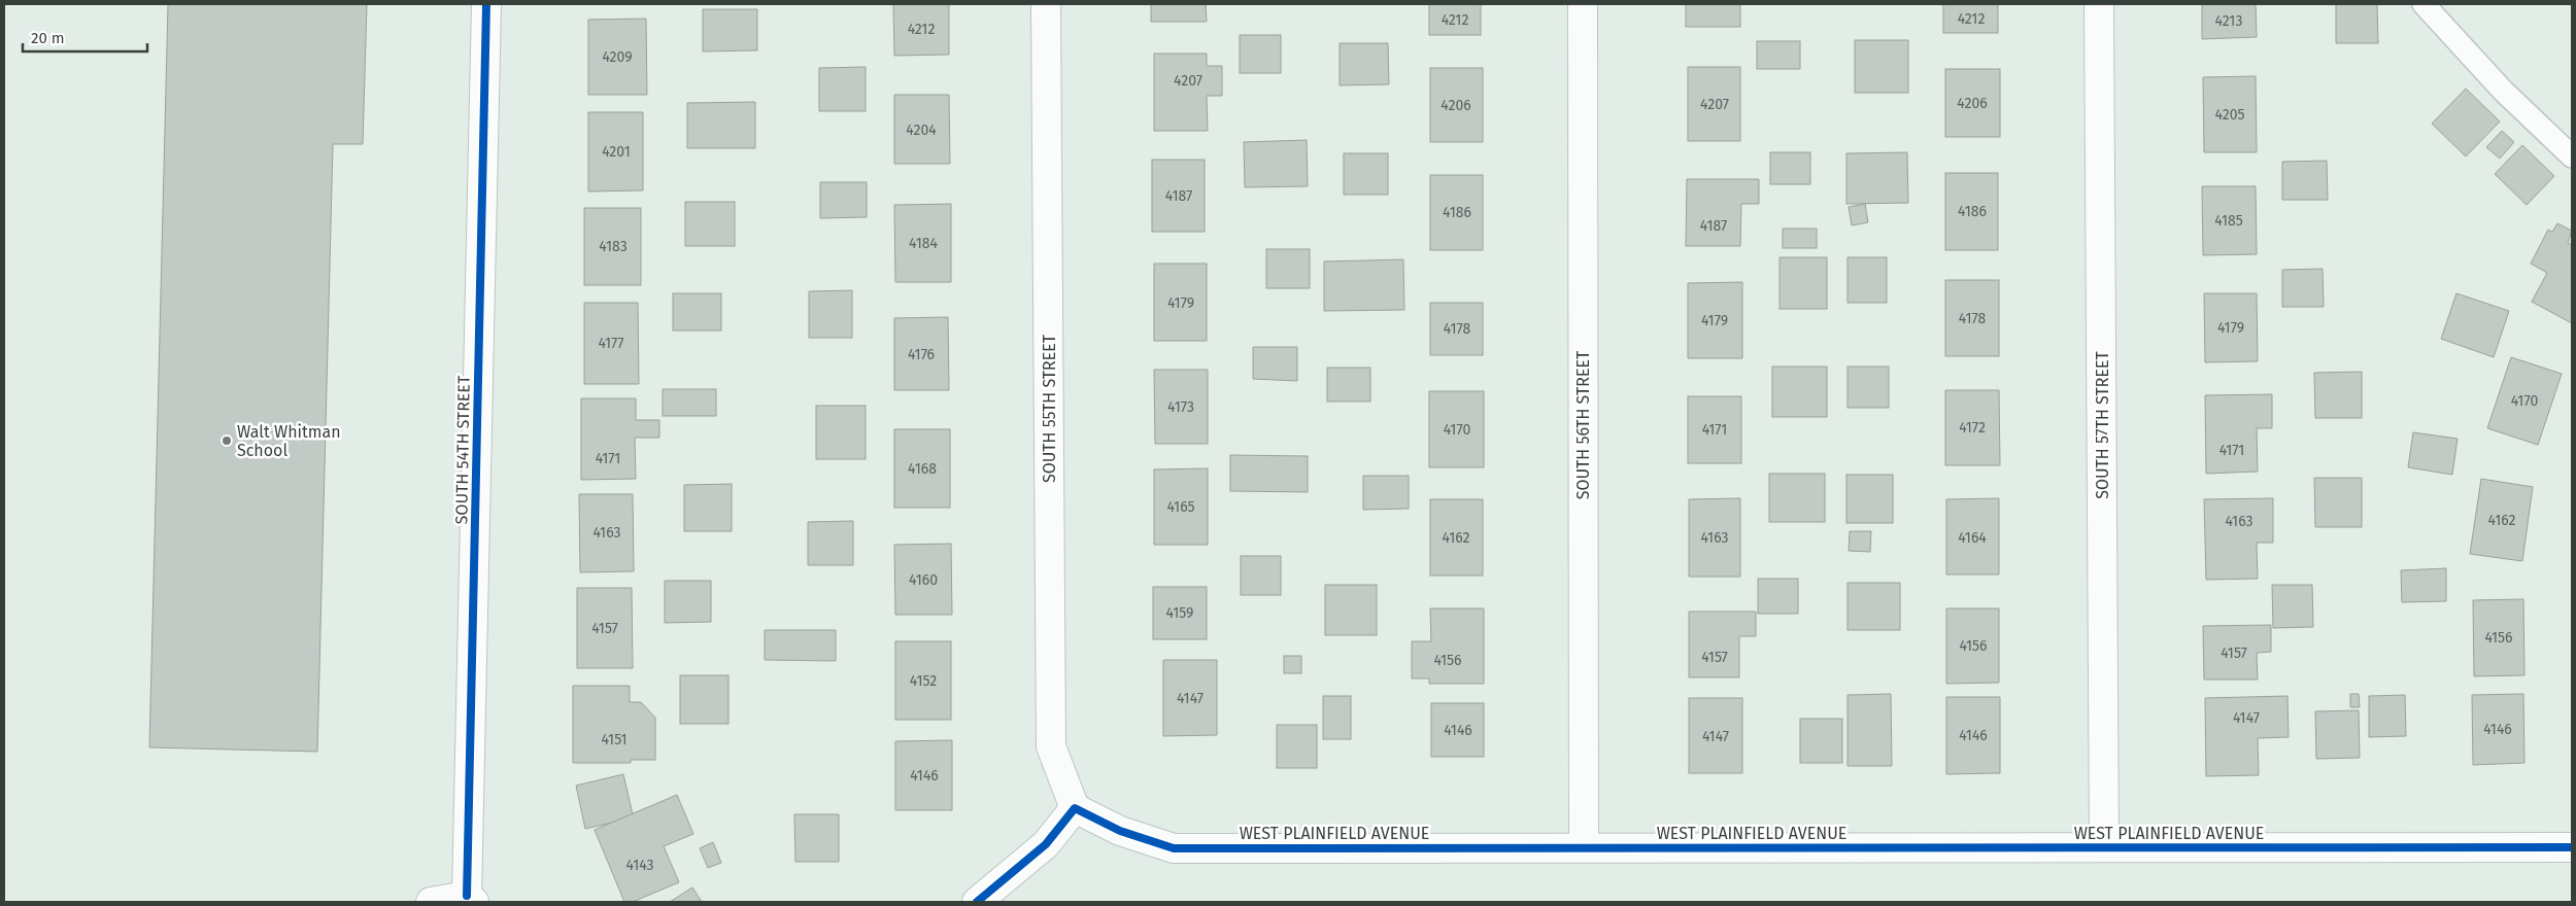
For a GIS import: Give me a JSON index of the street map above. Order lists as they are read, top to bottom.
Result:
{
  "streets": {
    "street": [
      "SOUTH 55TH STREET",
      "SOUTH 56TH STREET",
      "SOUTH 57TH STREET",
      "SOUTH 54TH STREET",
      "WEST PLAINFIELD AVENUE"
    ]
  },
  "crossings": [
    ["SOUTH 55TH STREET", "WEST PLAINFIELD AVENUE"],
    ["SOUTH 56TH STREET", "WEST PLAINFIELD AVENUE"],
    ["SOUTH 57TH STREET", "WEST PLAINFIELD AVENUE"]
  ],
  "places": ["Walt Whitman School"],
  "house_numbers": [
    "4212",
    "4212",
    "4213",
    "4212",
    "4209",
    "4207",
    "4206",
    "4207",
    "4206",
    "4205",
    "4204",
    "4201",
    "4187",
    "4186",
    "4186",
    "4185",
    "4187",
    "4184",
    "4183",
    "4179",
    "4178",
    "4179",
    "4179",
    "4178",
    "4177",
    "4176",
    "4170",
    "4173",
    "4172",
    "4170",
    "4171",
    "4171",
    "4171",
    "4168",
    "4165",
    "4162",
    "4163",
    "4163",
    "4162",
    "4163",
    "4164",
    "4160",
    "4159",
    "4157",
    "4156",
    "4156",
    "4157",
    "4157",
    "4156",
    "4152",
    "4147",
    "4147",
    "4146",
    "4146",
    "4146",
    "4147",
    "4151",
    "4146",
    "4143"
  ],
  "scale_bar": "20 m"
}
